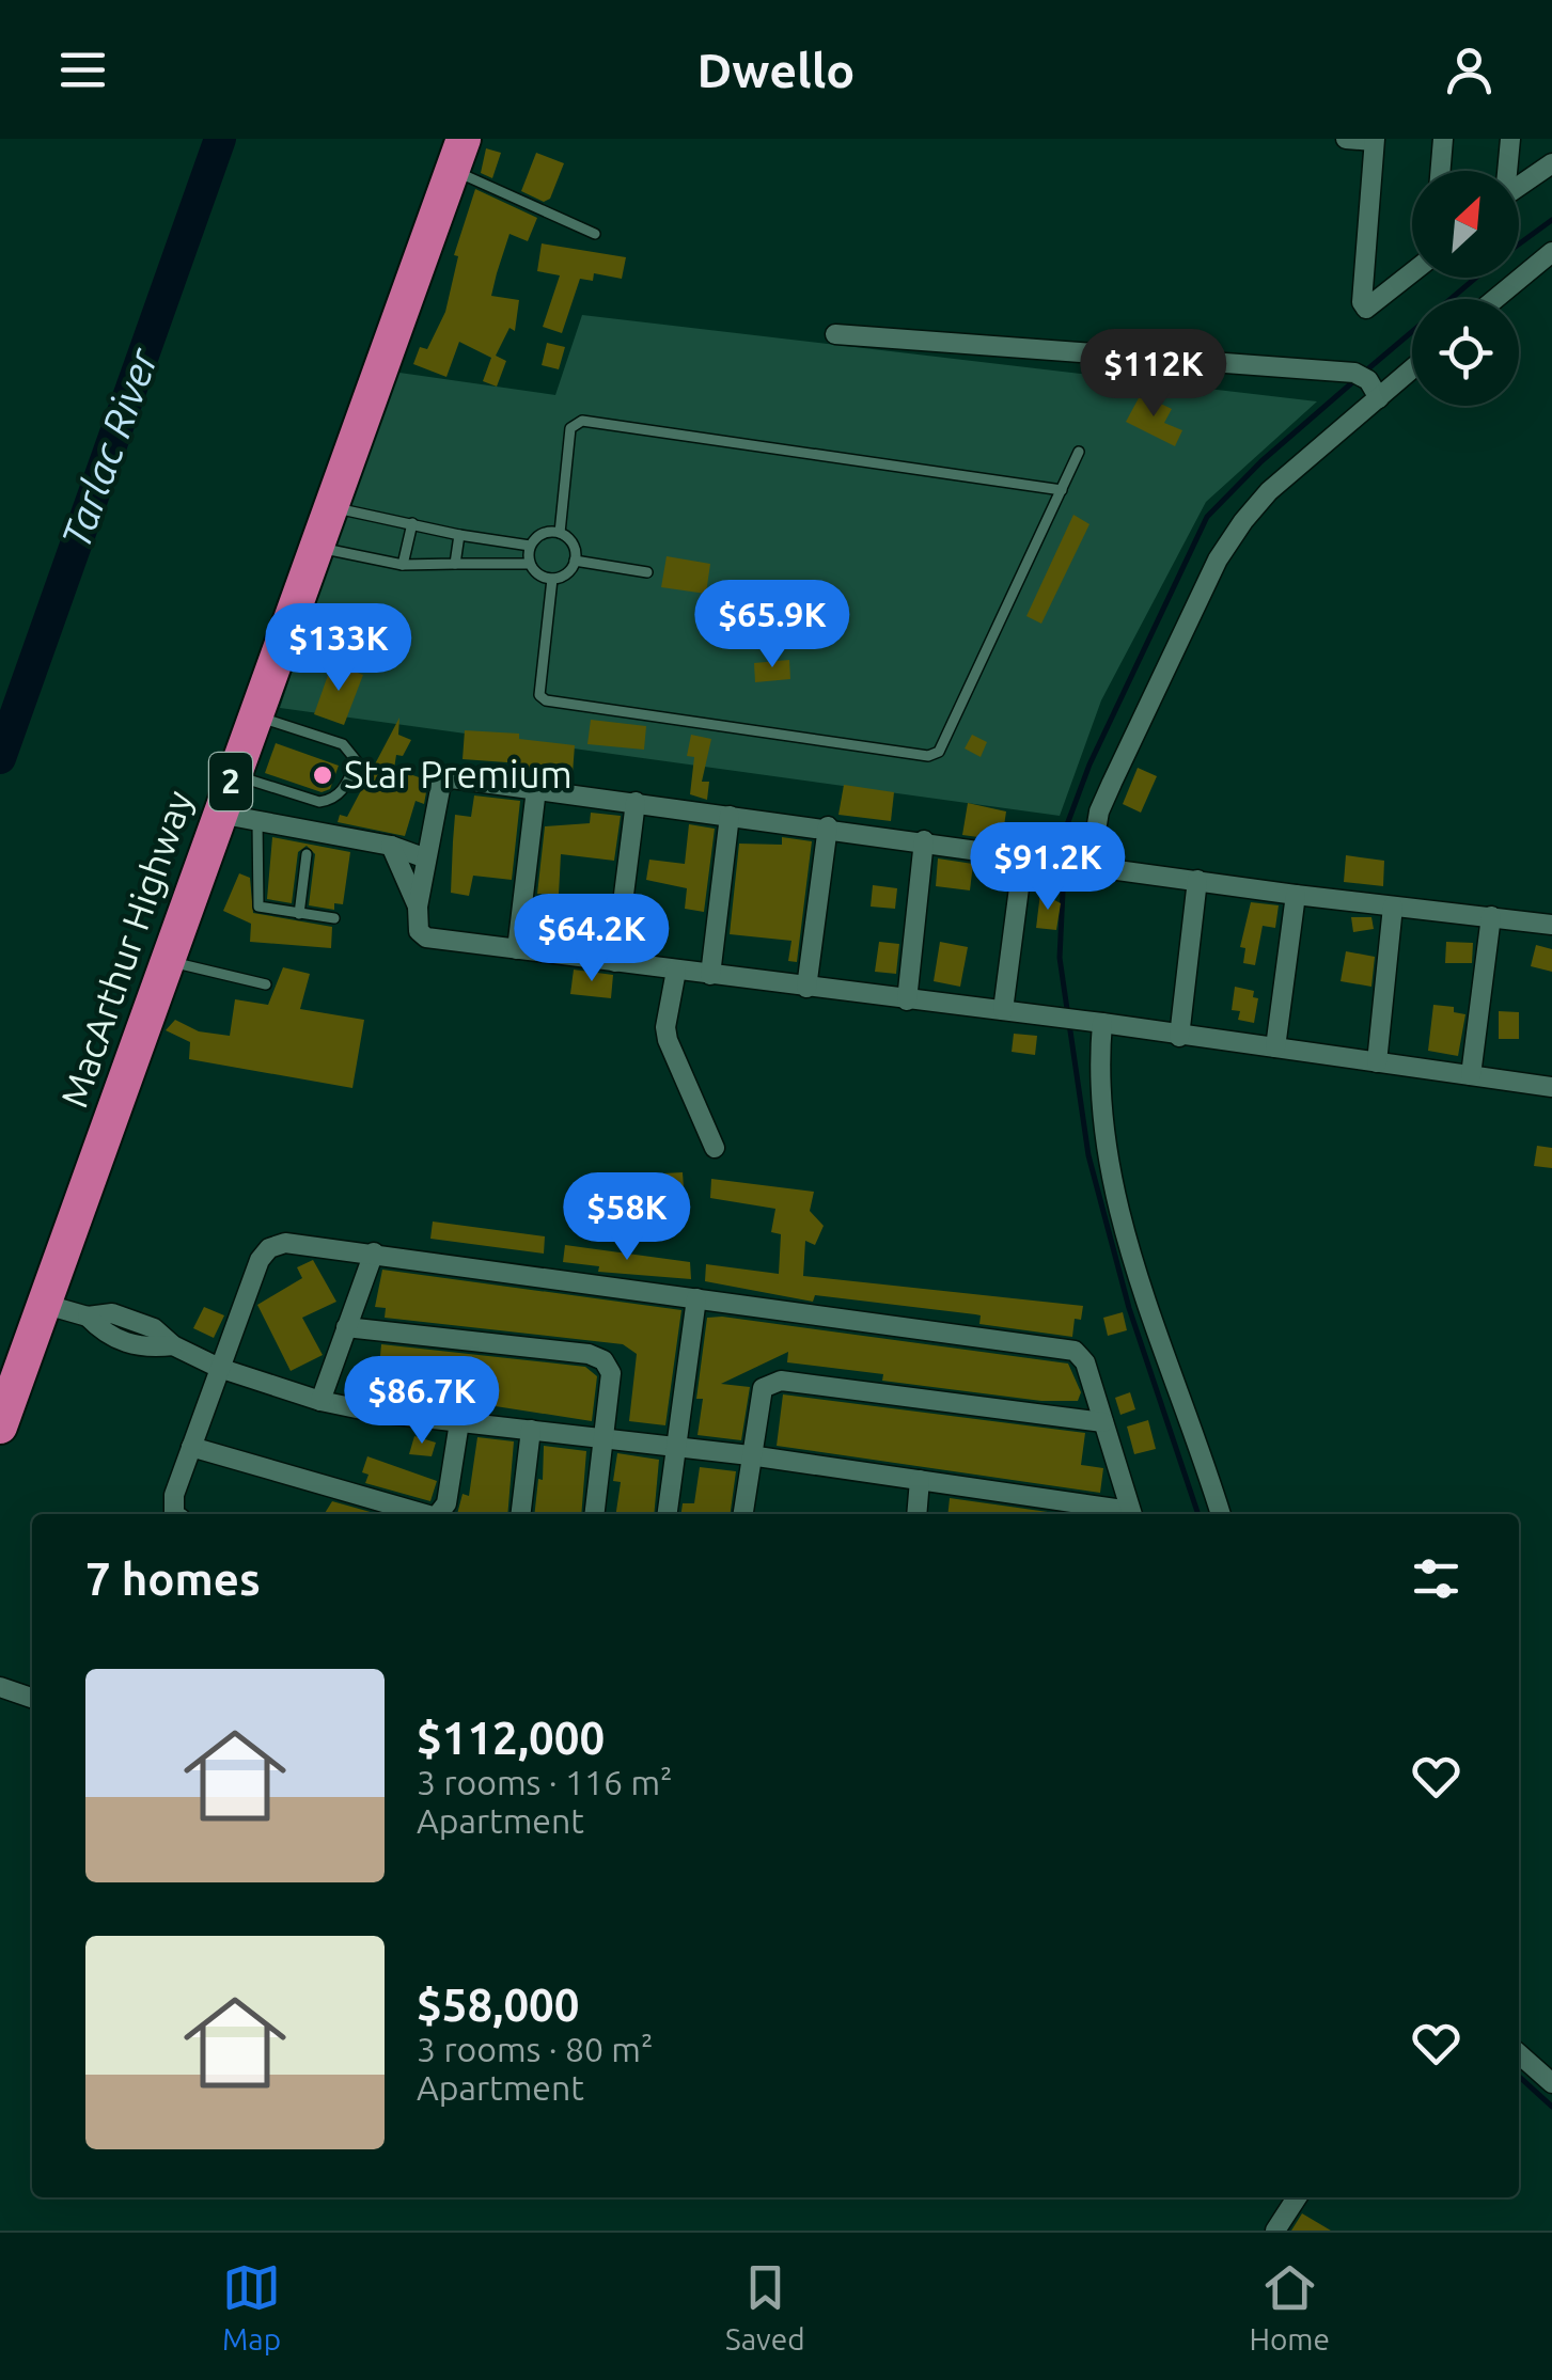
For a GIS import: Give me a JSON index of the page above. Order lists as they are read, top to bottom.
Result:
{
  "streets": {
    "highway": ["2", "MacArthur Highway"]
  },
  "water": ["Tarlac River"],
  "places": ["Star Premium"],
  "north": "top right",
  "page": {
    "header": "Dwello",
    "price": [
      "$112K",
      "$65.9K",
      "$133K",
      "$91.2K",
      "$64.2K",
      "$58K",
      "$86.7K"
    ],
    "heading": "7 homes",
    "list": [
      {
        "name": "$112,000",
        "note": "3 rooms · 116 m² · Apartment"
      },
      {
        "name": "$58,000",
        "note": "3 rooms · 80 m² · Apartment"
      }
    ],
    "tabs": ["Map", "Saved", "Home"]
  }
}
